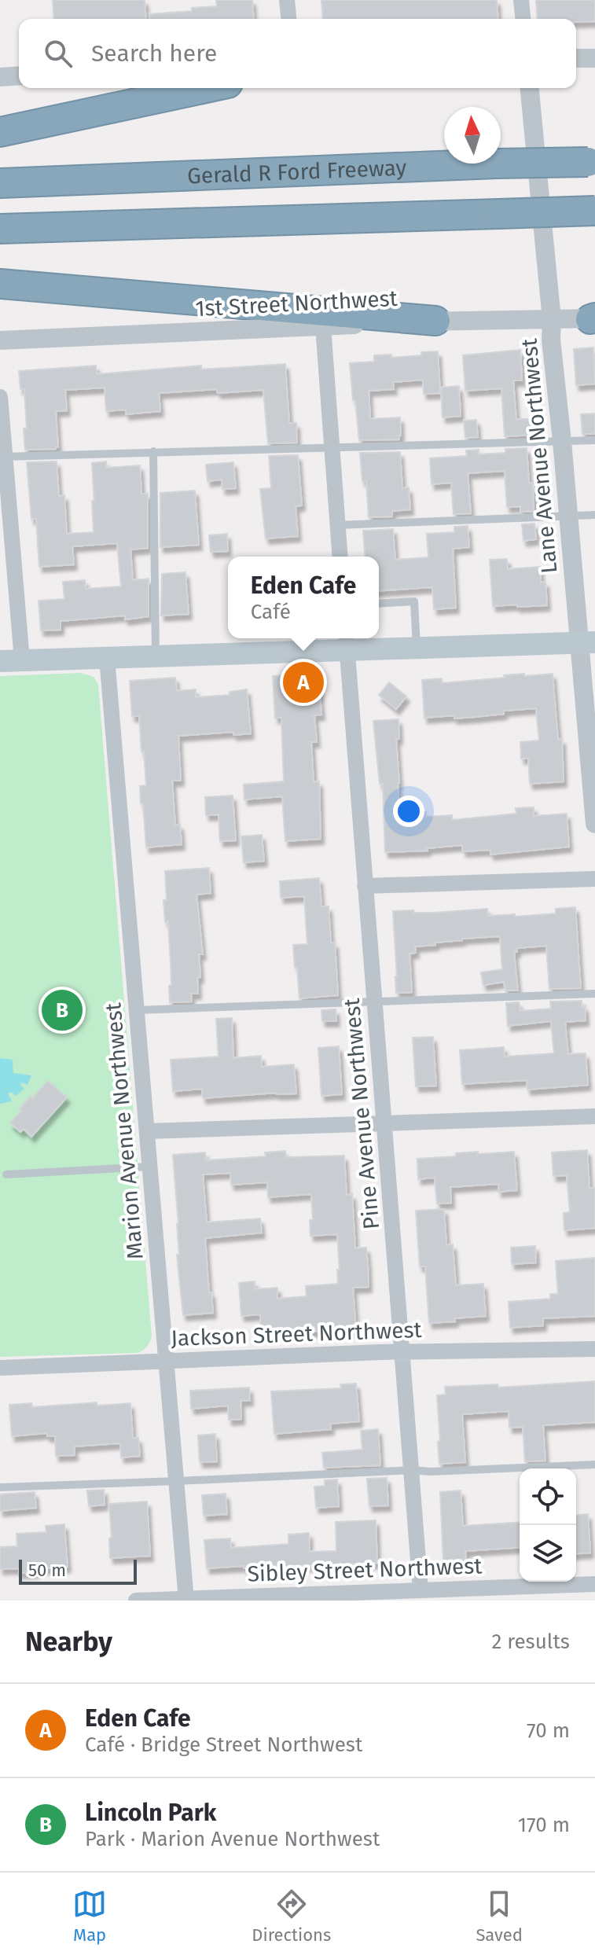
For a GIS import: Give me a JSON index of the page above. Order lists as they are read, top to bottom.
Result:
{
  "streets": {
    "highway": ["Gerald R Ford Freeway"],
    "street": [
      "1st Street Northwest",
      "Lane Avenue Northwest",
      "Pine Avenue Northwest",
      "Marion Avenue Northwest",
      "Jackson Street Northwest",
      "Sibley Street Northwest"
    ]
  },
  "crossings": [
    ["1st Street Northwest", "Lane Avenue Northwest"],
    ["Pine Avenue Northwest", "Jackson Street Northwest"],
    ["Pine Avenue Northwest", "Sibley Street Northwest"],
    ["Marion Avenue Northwest", "Jackson Street Northwest"],
    ["Marion Avenue Northwest", "Sibley Street Northwest"]
  ],
  "scale_bar": "50 m",
  "north": "top",
  "page": {
    "search": "Search here",
    "popup": ["Eden Cafe", "Café"],
    "pins": ["A", "B"],
    "scale": "50 m",
    "heading": ["Nearby", "2 results"],
    "list": [
      {
        "mark": "A",
        "name": "Eden Cafe",
        "note": "Café · Bridge Street Northwest",
        "value": "70 m"
      },
      {
        "mark": "B",
        "name": "Lincoln Park",
        "note": "Park · Marion Avenue Northwest",
        "value": "170 m"
      }
    ],
    "nav": ["Map", "Directions", "Saved"]
  }
}
